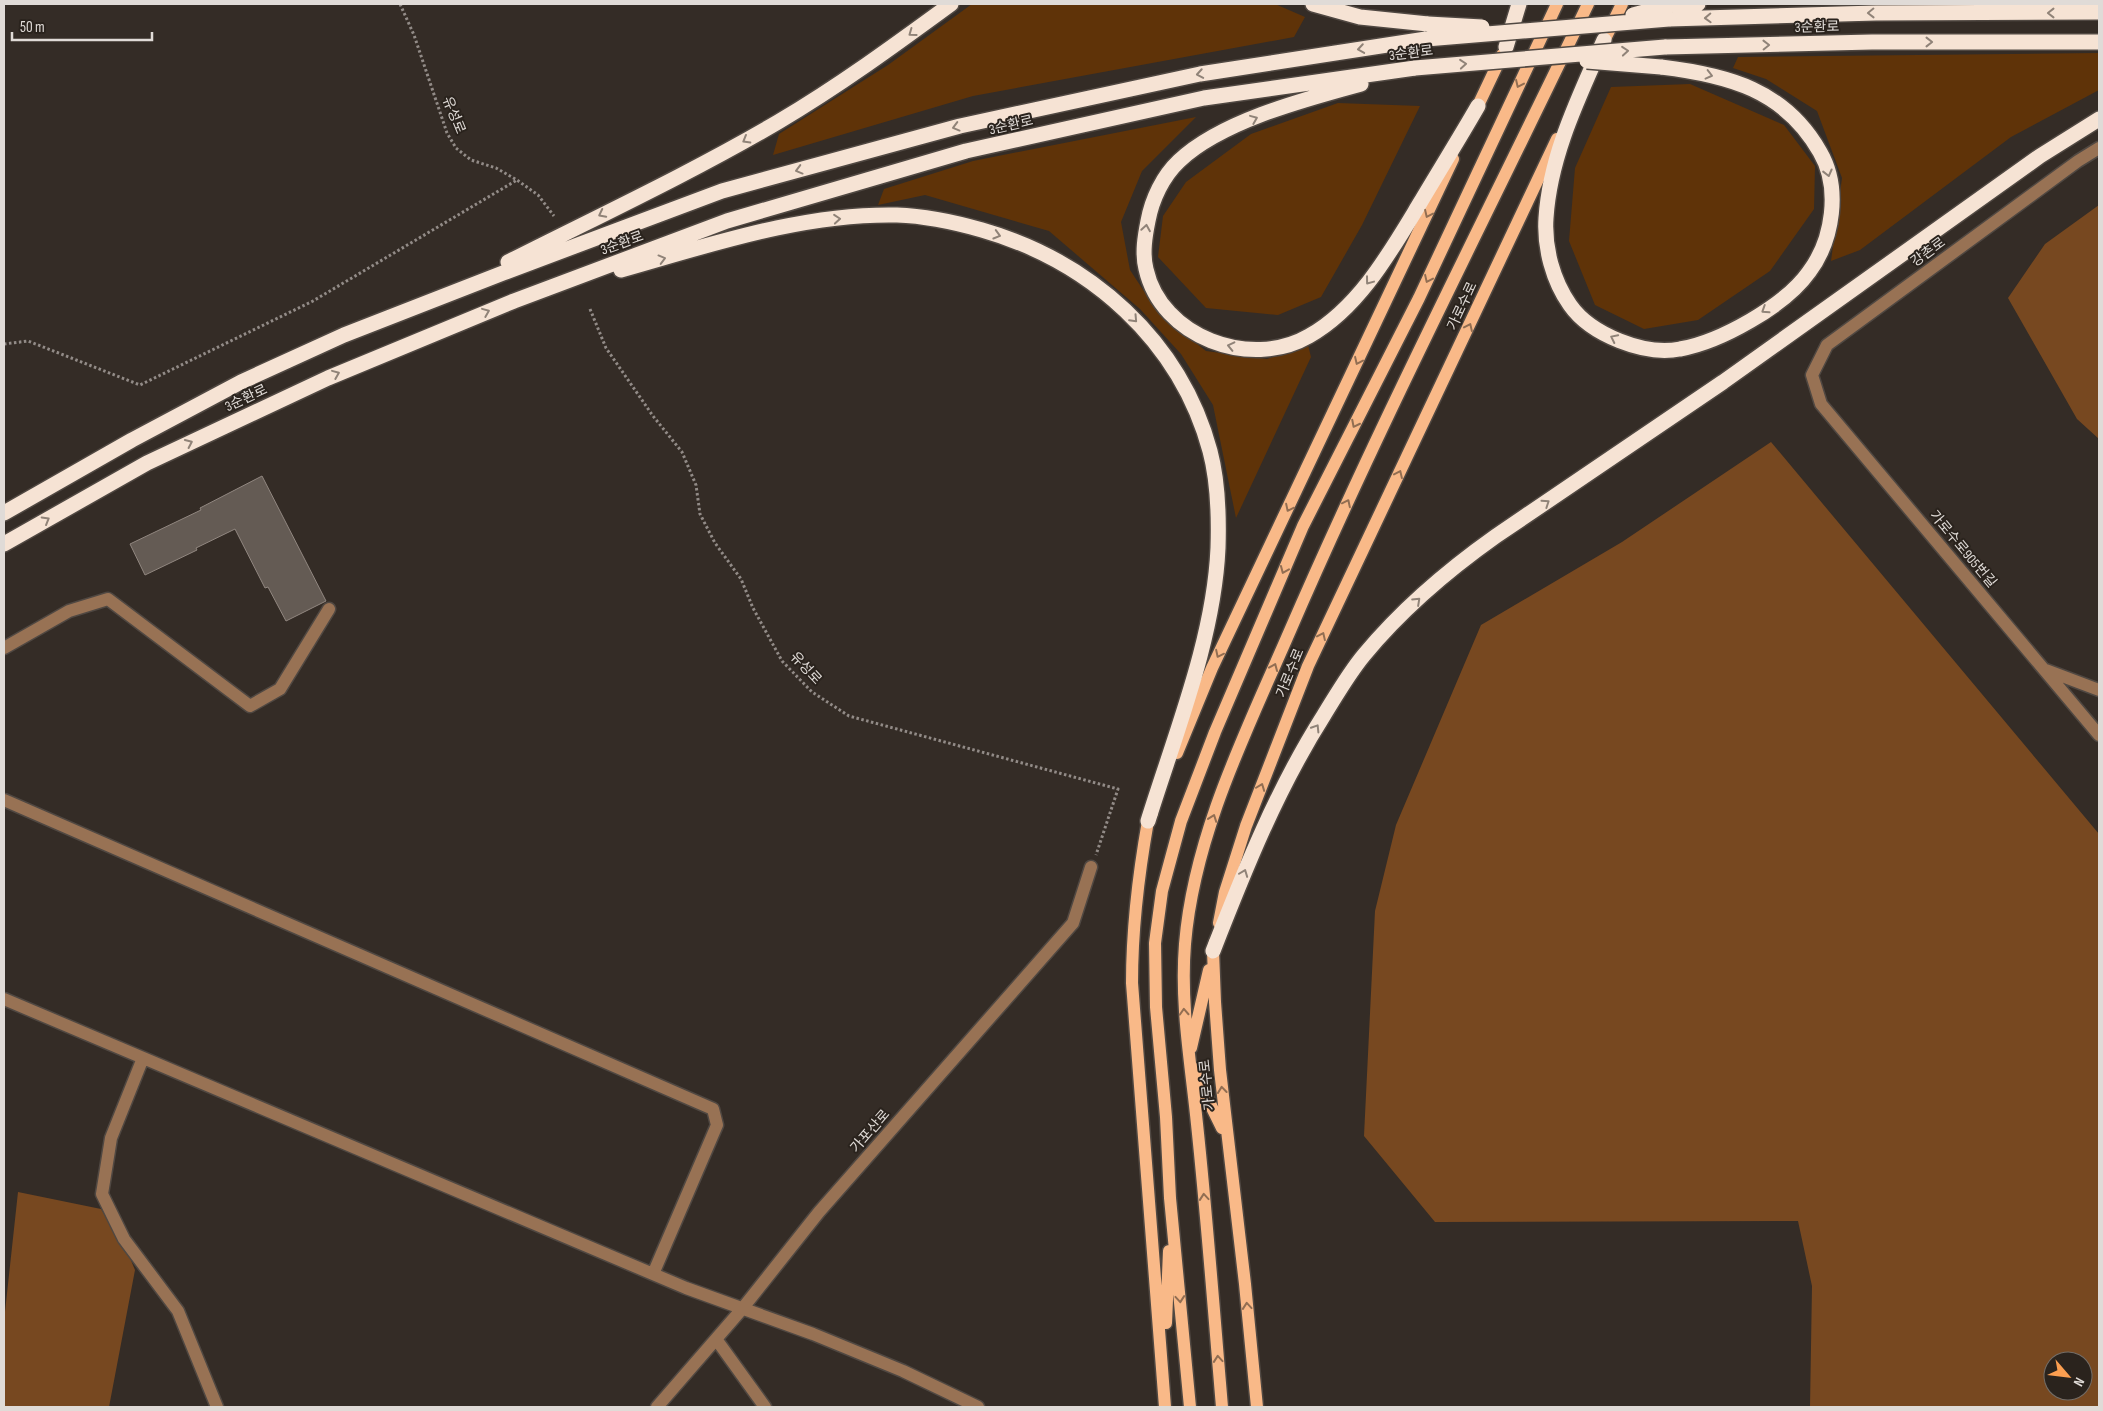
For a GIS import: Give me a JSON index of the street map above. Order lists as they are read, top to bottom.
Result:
{
  "streets": {
    "highway": ["3순환로"],
    "main road": ["가로수로"],
    "street": ["강촌로", "가로수로905번길", "가포산로"],
    "path": ["유성로"]
  },
  "crossings": [
    ["유성로", "가포산로"],
    ["강촌로", "가로수로905번길"]
  ],
  "scale_bar": "50 m",
  "north": "bottom right"
}
